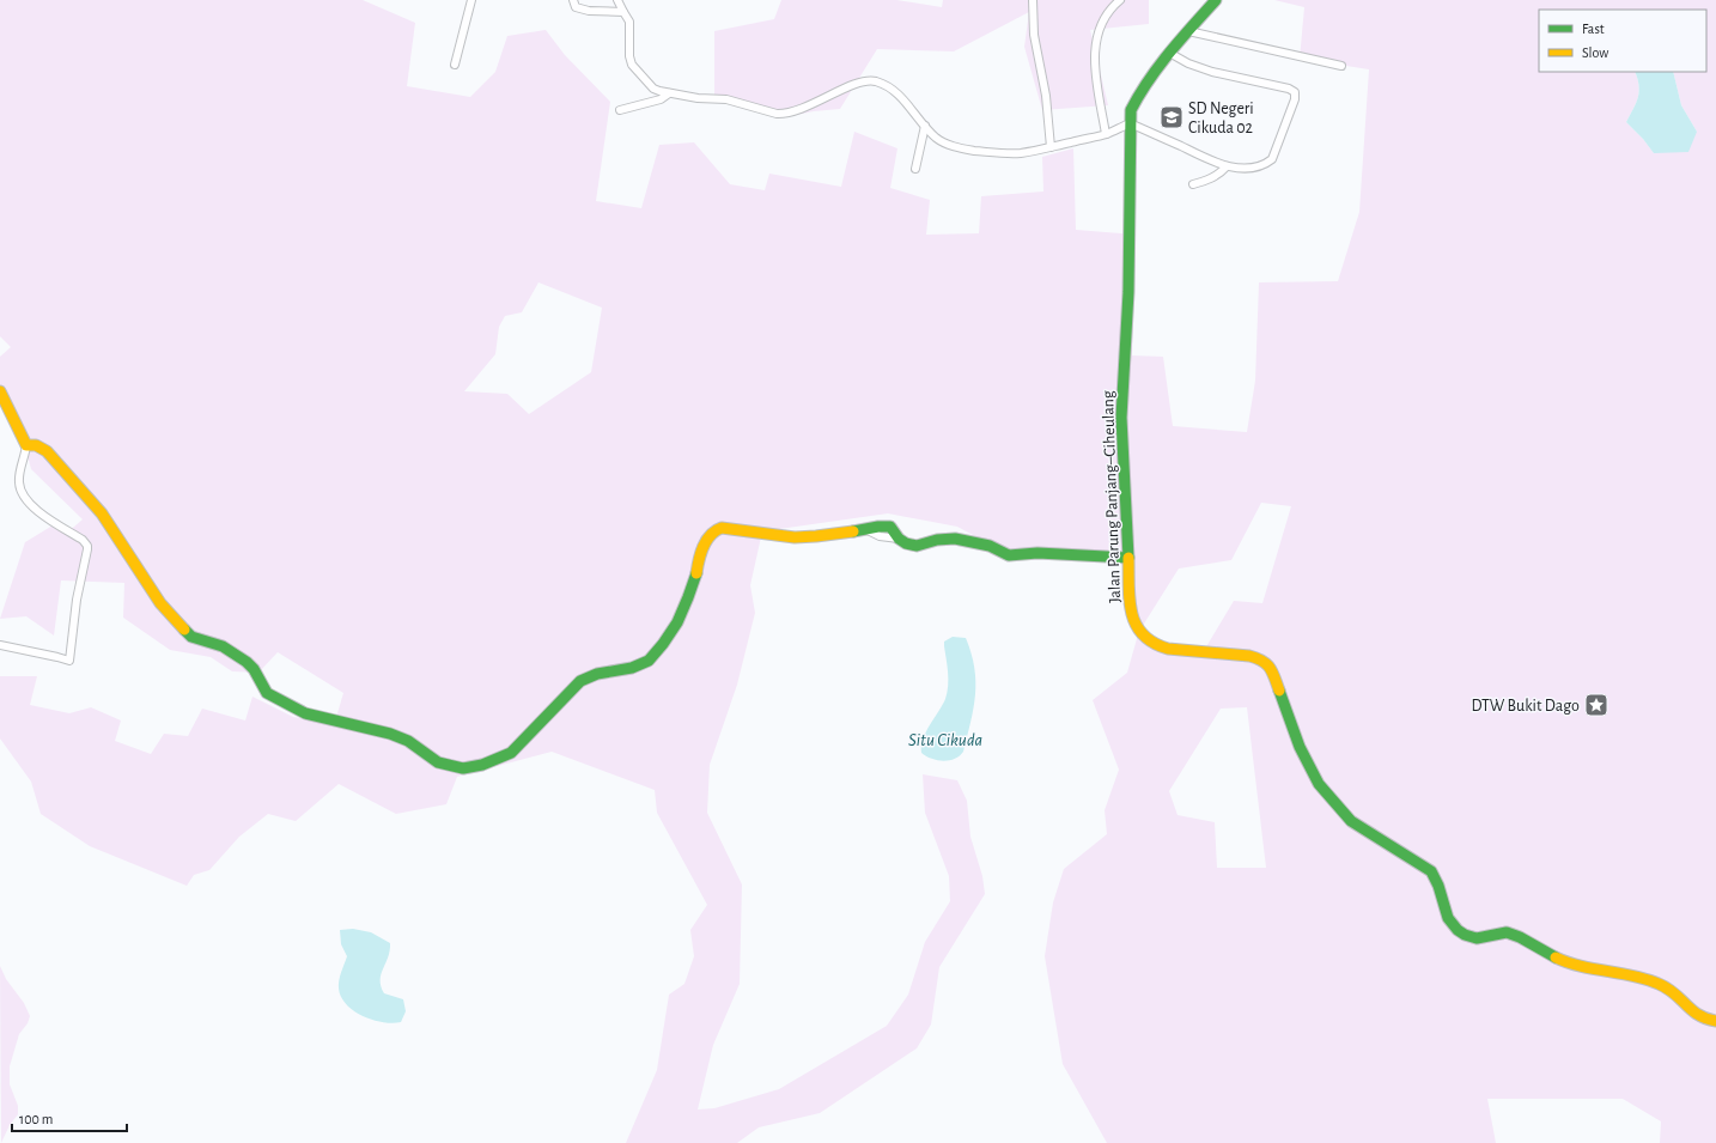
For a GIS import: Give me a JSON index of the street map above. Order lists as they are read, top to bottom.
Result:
{
  "streets": {
    "street": ["Jalan Parung Panjang–Ciheulang"]
  },
  "water": ["Situ Cikuda"],
  "places": {
    "school or university": ["SD Negeri Cikuda 02"],
    "place": ["DTW Bukit Dago"]
  },
  "legend": ["Fast", "Slow"],
  "scale_bar": "100 m"
}
